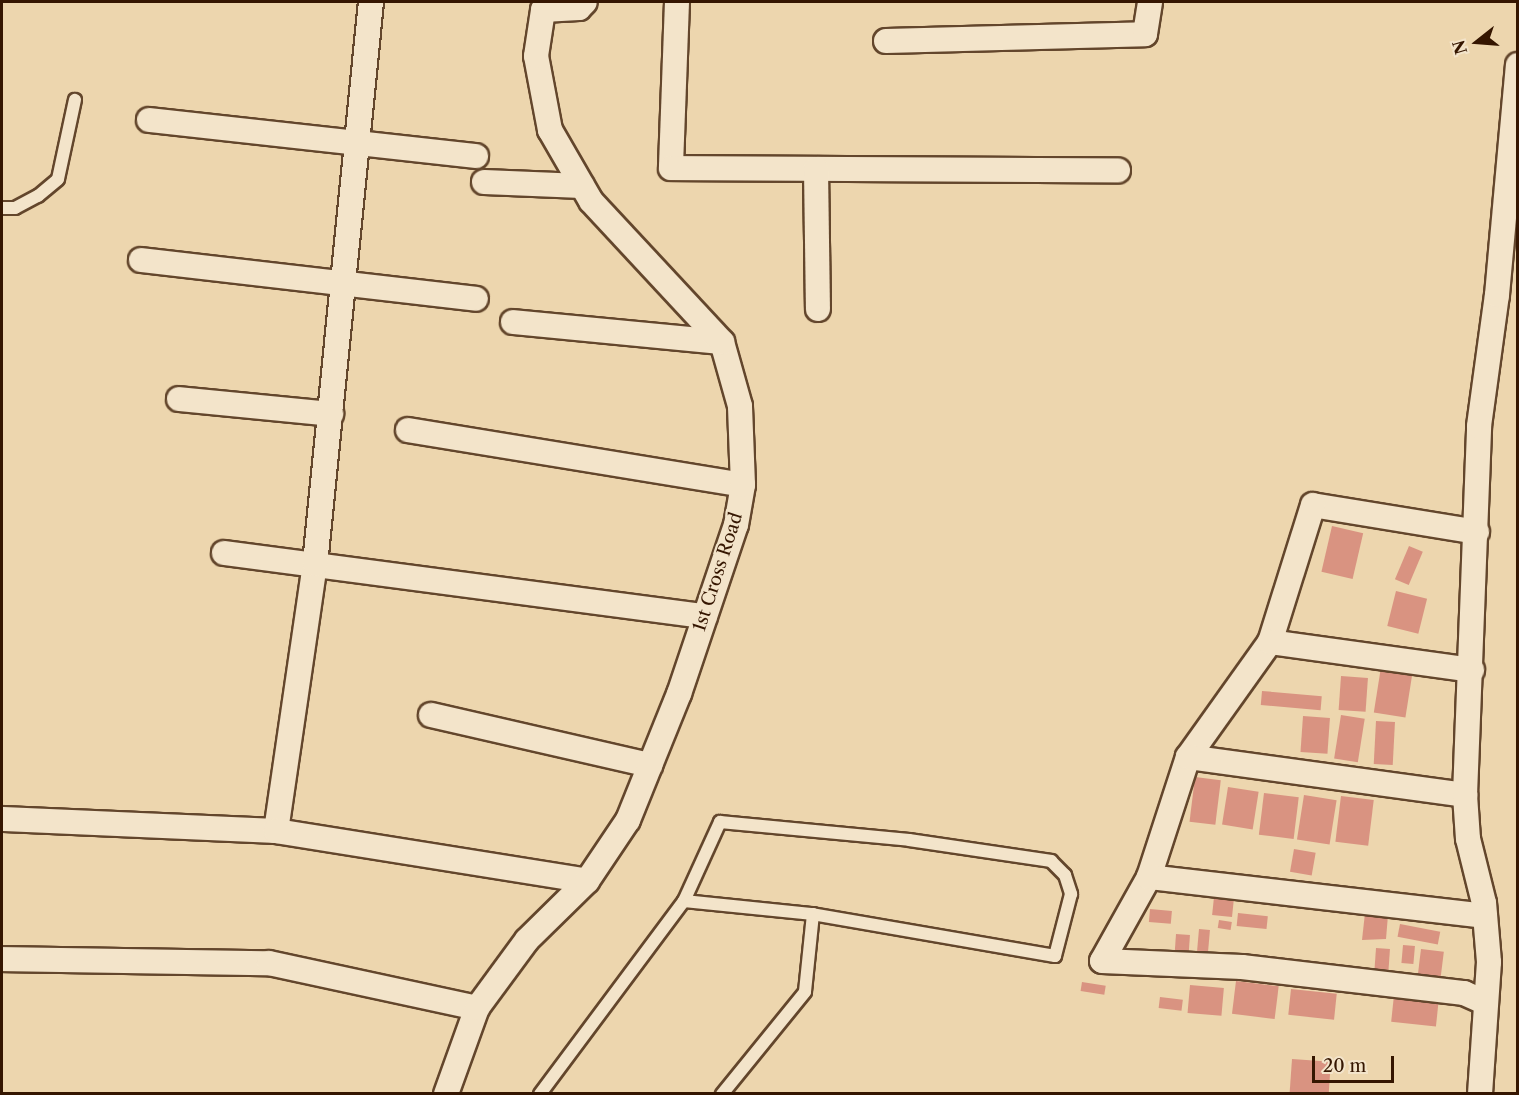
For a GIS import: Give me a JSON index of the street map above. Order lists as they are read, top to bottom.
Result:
{
  "streets": {
    "street": ["1st Cross Road"]
  },
  "scale_bar": "20 m",
  "north": "left"
}
